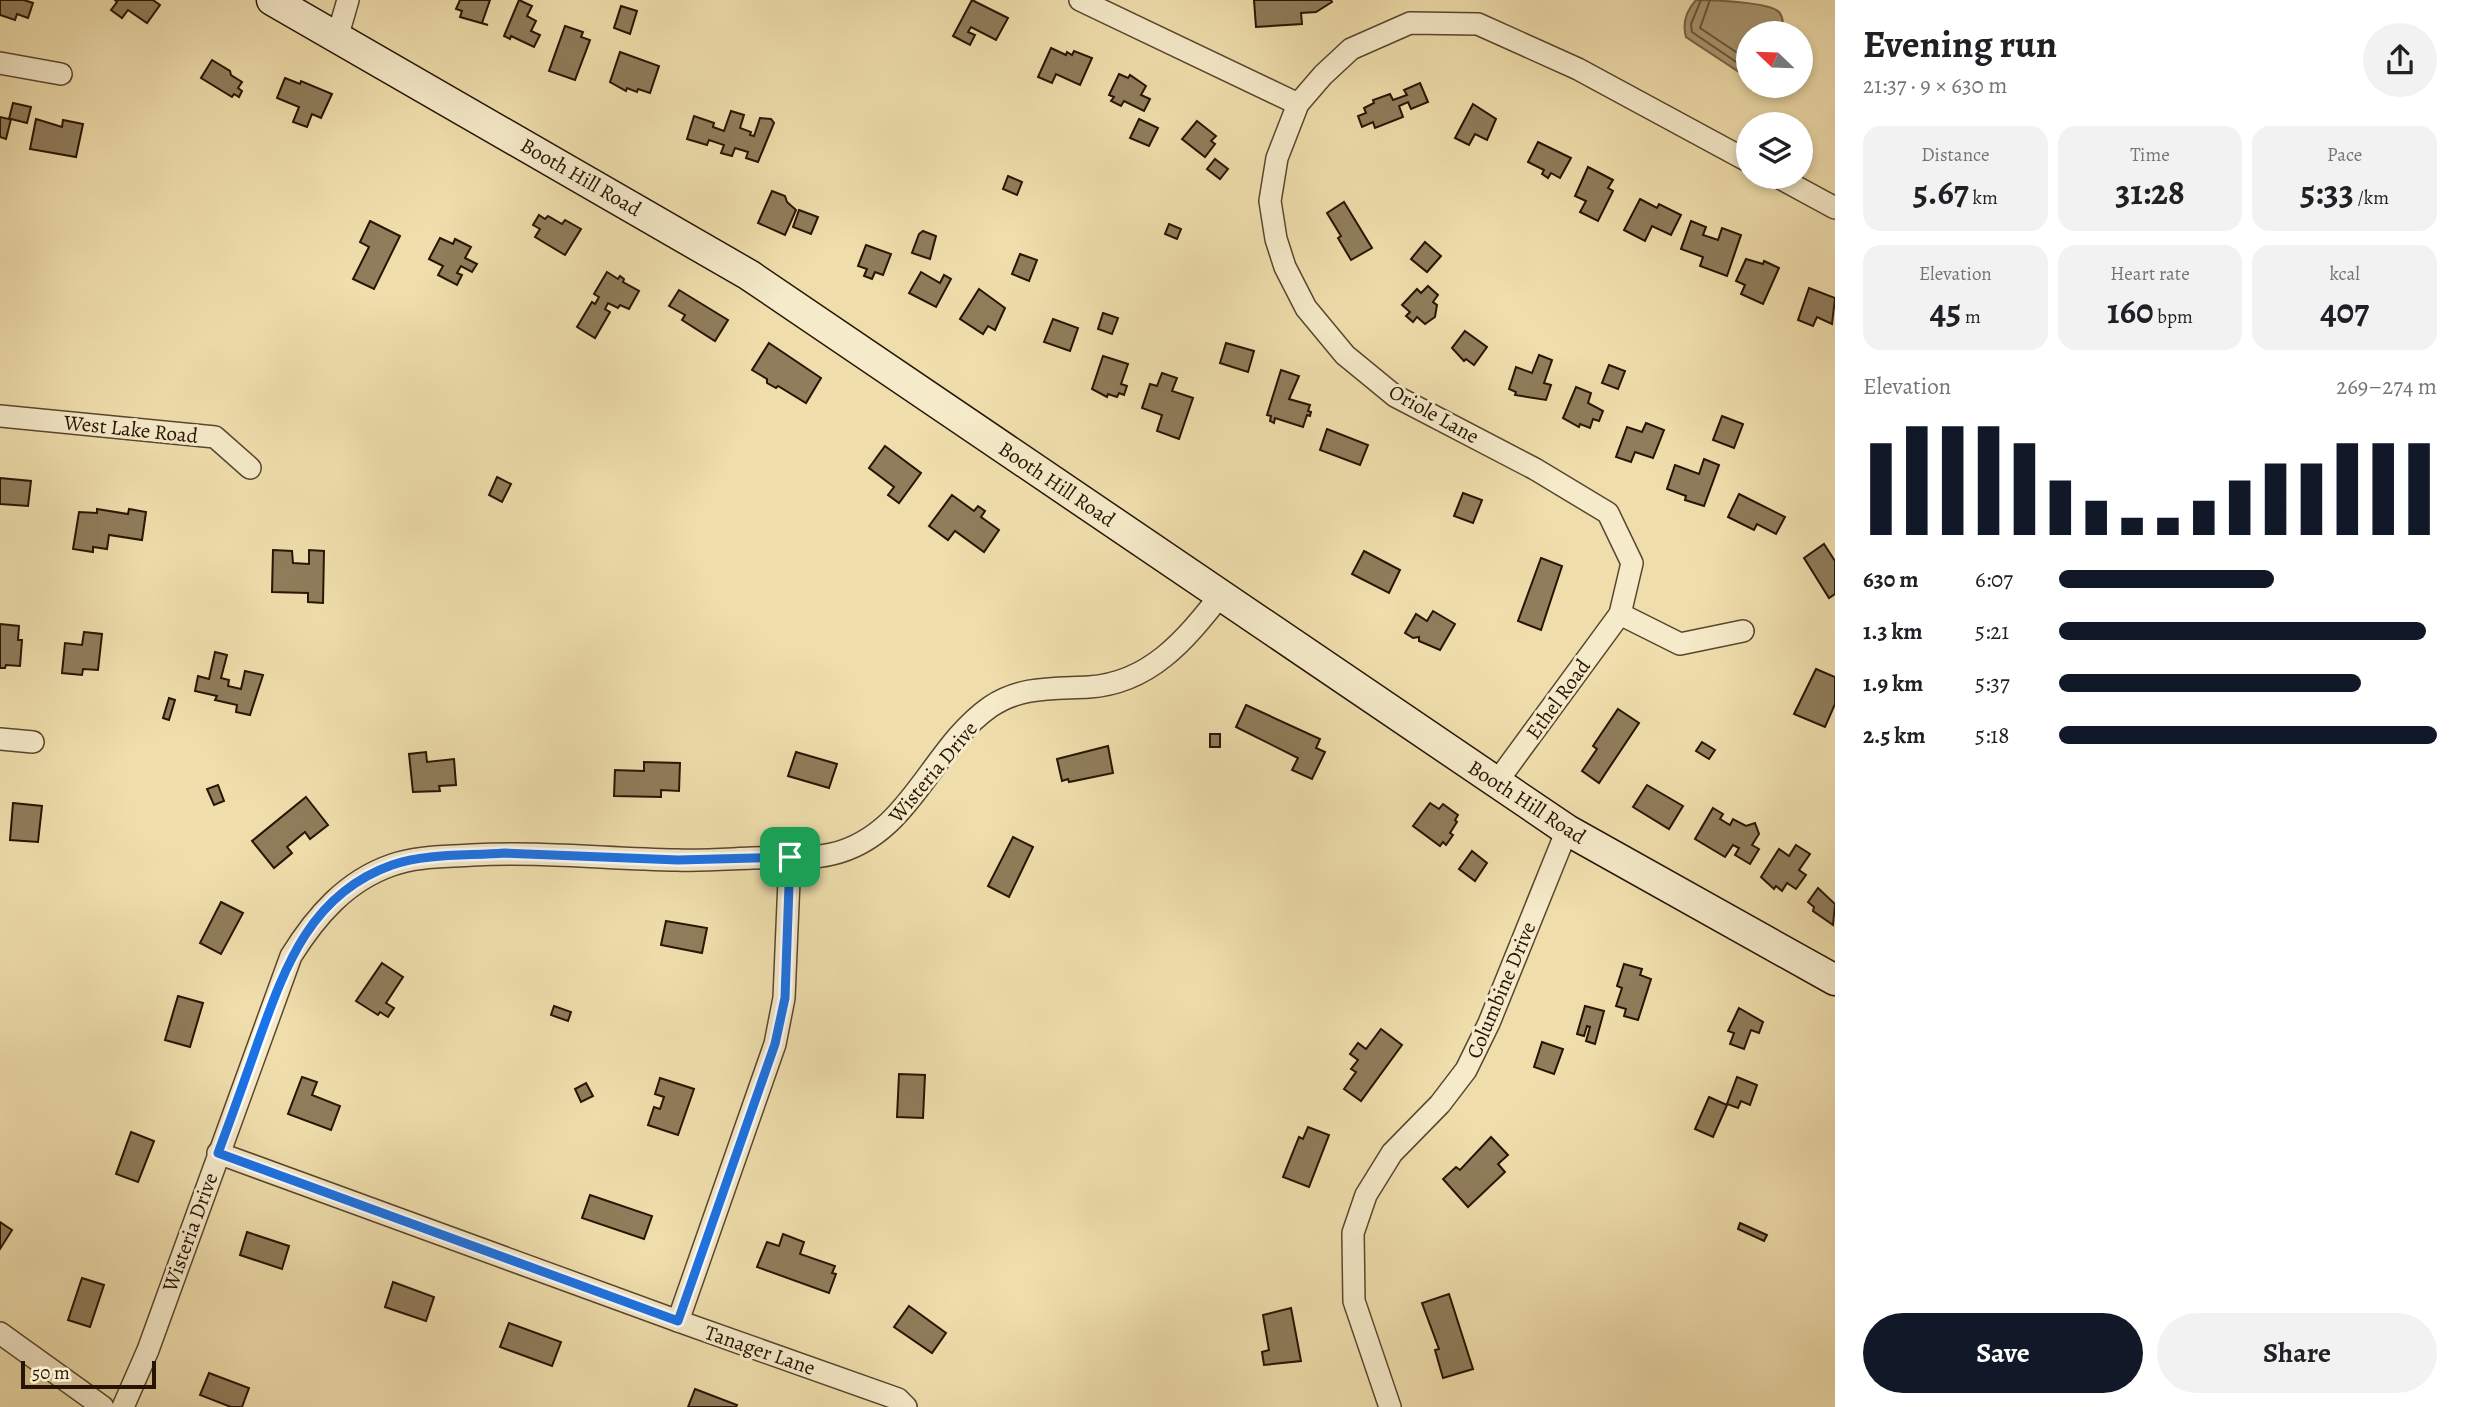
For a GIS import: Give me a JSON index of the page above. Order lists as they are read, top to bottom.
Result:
{
  "streets": {
    "street": [
      "Booth Hill Road",
      "Oriole Lane",
      "West Lake Road",
      "Ethel Road",
      "Wisteria Drive",
      "Columbine Drive",
      "Tanager Lane"
    ]
  },
  "crossings": [
    ["Booth Hill Road", "Ethel Road"],
    ["Booth Hill Road", "Wisteria Drive"],
    ["Booth Hill Road", "Columbine Drive"],
    ["Oriole Lane", "Ethel Road"],
    ["Wisteria Drive", "Tanager Lane"]
  ],
  "scale_bar": "50 m",
  "north": "top left",
  "page": {
    "heading": ["Evening run", "21:37 · 9 × 630 m"],
    "stats": [
      ["Distance", "5.67 km"],
      ["Time", "31:28"],
      ["Pace", "5:33 /km"],
      ["Elevation", "45 m"],
      ["Heart rate", "160 bpm"],
      ["kcal", "407"]
    ],
    "chart": ["Elevation", "269–274 m"],
    "list": [
      {
        "name": "630 m",
        "note": "6:07"
      },
      {
        "name": "1.3 km",
        "note": "5:21"
      },
      {
        "name": "1.9 km",
        "note": "5:37"
      },
      {
        "name": "2.5 km",
        "note": "5:18"
      }
    ],
    "buttons": ["Save", "Share"],
    "scale": "50 m"
  }
}
